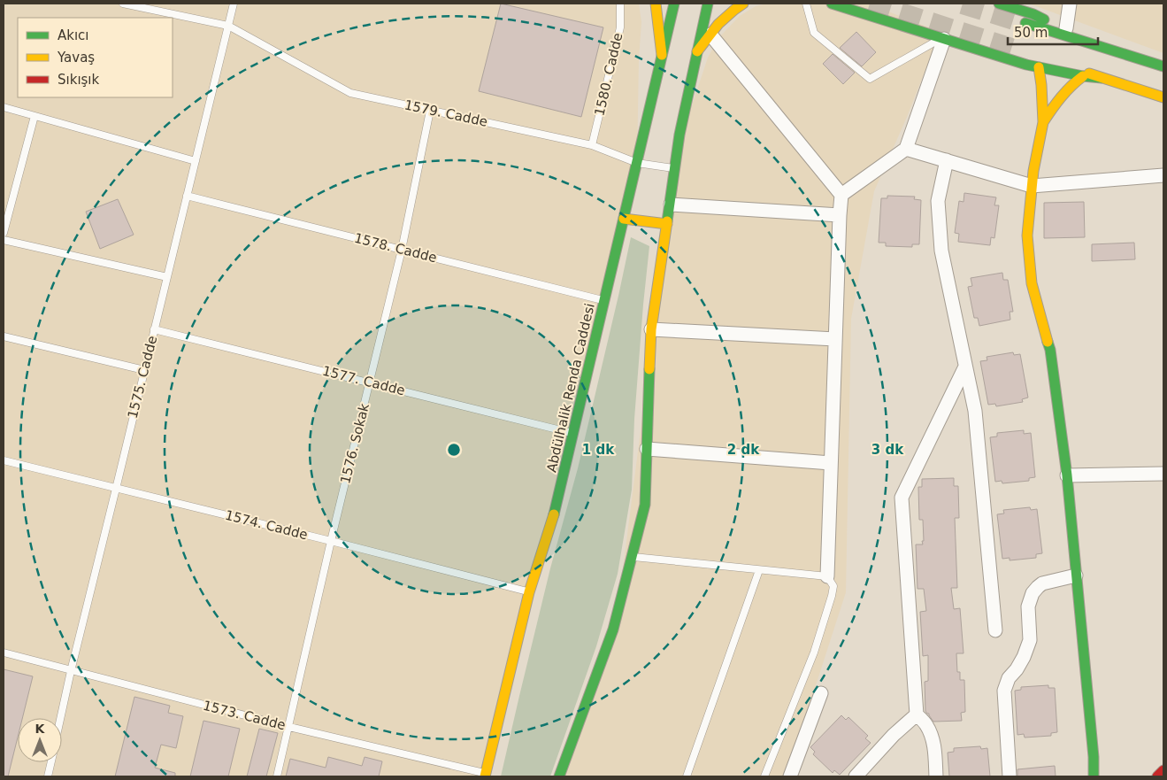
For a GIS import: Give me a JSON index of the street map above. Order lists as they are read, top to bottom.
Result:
{
  "streets": {
    "main road": ["Abdülhalik Renda Caddesi"],
    "lane": [
      "1580. Cadde",
      "1579. Cadde",
      "1578. Cadde",
      "1575. Cadde",
      "1577. Cadde",
      "1576. Sokak",
      "1574. Cadde",
      "1573. Cadde"
    ]
  },
  "crossings": [
    ["1580. Cadde", "1579. Cadde"],
    ["1579. Cadde", "1575. Cadde"],
    ["1579. Cadde", "Abdülhalik Renda Caddesi"],
    ["1579. Cadde", "1576. Sokak"],
    ["1578. Cadde", "1575. Cadde"],
    ["1578. Cadde", "Abdülhalik Renda Caddesi"],
    ["1578. Cadde", "1576. Sokak"],
    ["1575. Cadde", "1577. Cadde"],
    ["1575. Cadde", "1574. Cadde"],
    ["1575. Cadde", "1573. Cadde"],
    ["1577. Cadde", "Abdülhalik Renda Caddesi"],
    ["1577. Cadde", "1576. Sokak"],
    ["Abdülhalik Renda Caddesi", "1574. Cadde"],
    ["Abdülhalik Renda Caddesi", "1573. Cadde"],
    ["1576. Sokak", "1574. Cadde"],
    ["1576. Sokak", "1573. Cadde"]
  ],
  "legend": ["Akıcı", "Yavaş", "Sıkışık"],
  "scale_bar": "50 m",
  "north": "top",
  "rings": ["1 dk", "2 dk", "3 dk"]
}
